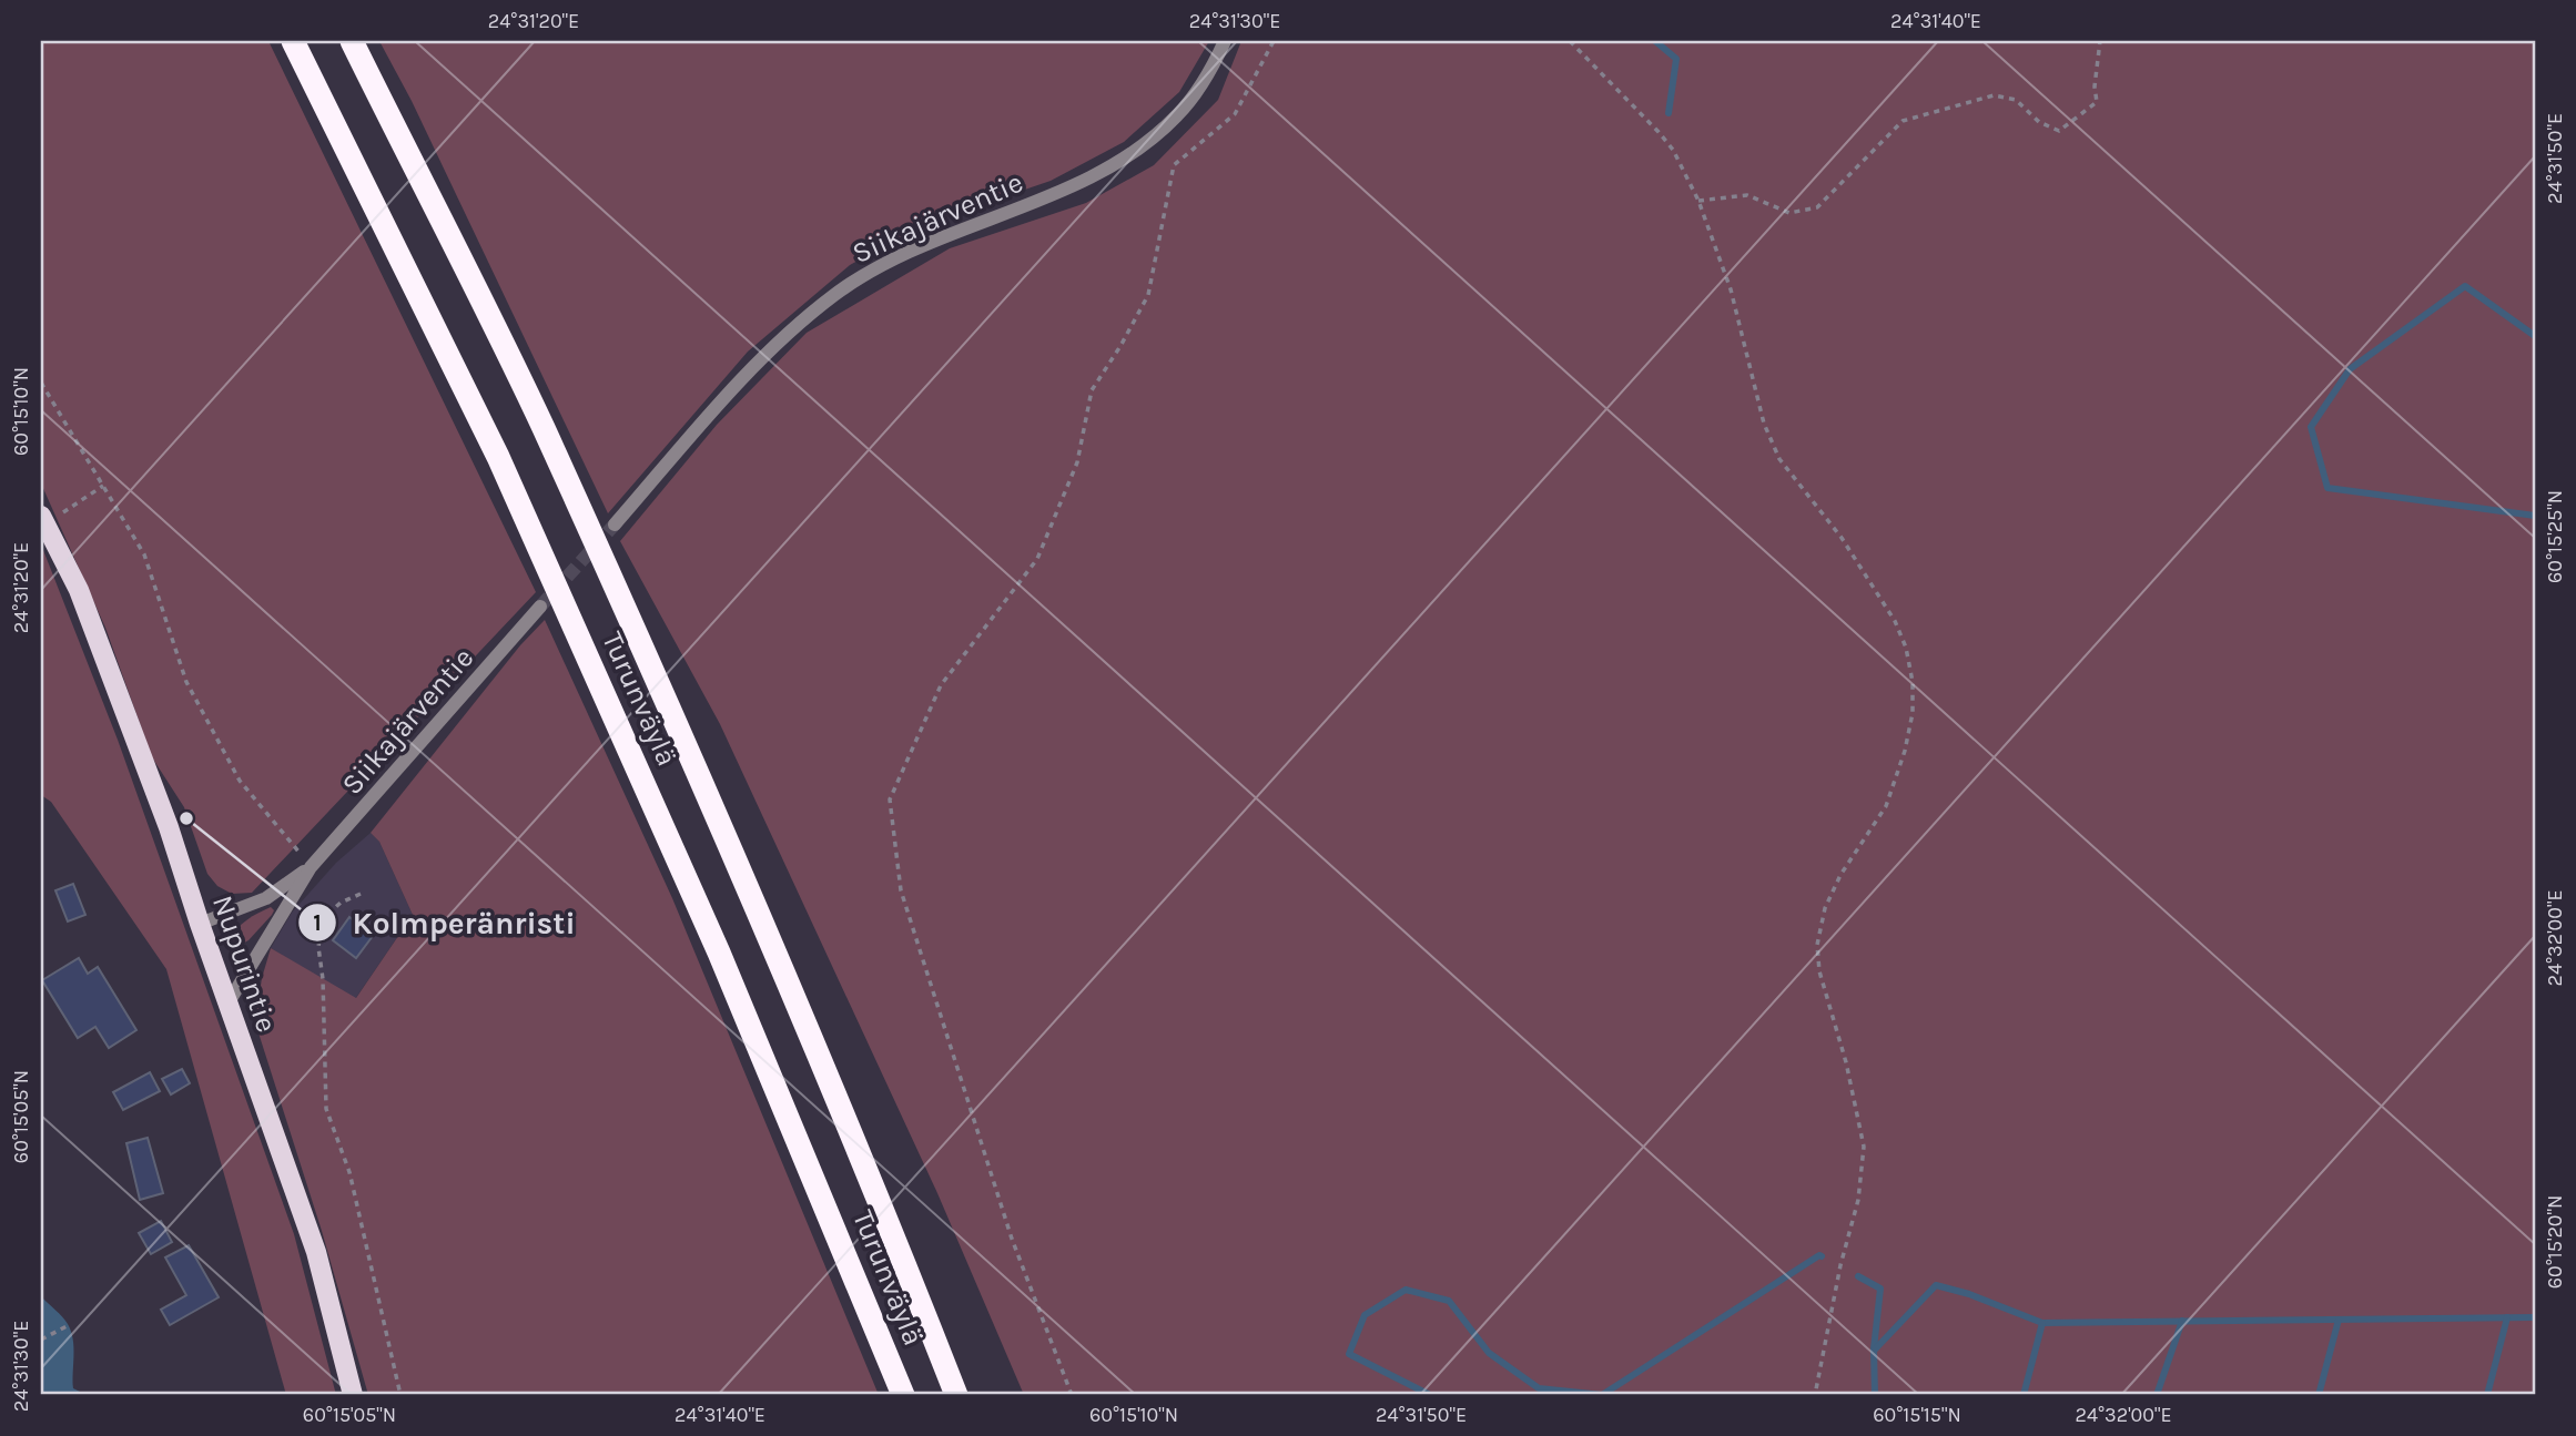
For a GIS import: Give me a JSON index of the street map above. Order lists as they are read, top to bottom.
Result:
{
  "streets": {
    "highway": ["Turunväylä"],
    "main road": ["Nupurintie"],
    "street": ["Siikajärventie"]
  },
  "places": ["Kolmperänristi"],
  "coordinates": [
    "24°31'20\"E",
    "24°31'30\"E",
    "24°31'40\"E",
    "24°31'50\"E",
    "60°15'10\"N",
    "60°15'25\"N",
    "24°32'00\"E",
    "60°15'05\"N",
    "60°15'20\"N",
    "60°15'15\"N"
  ]
}
